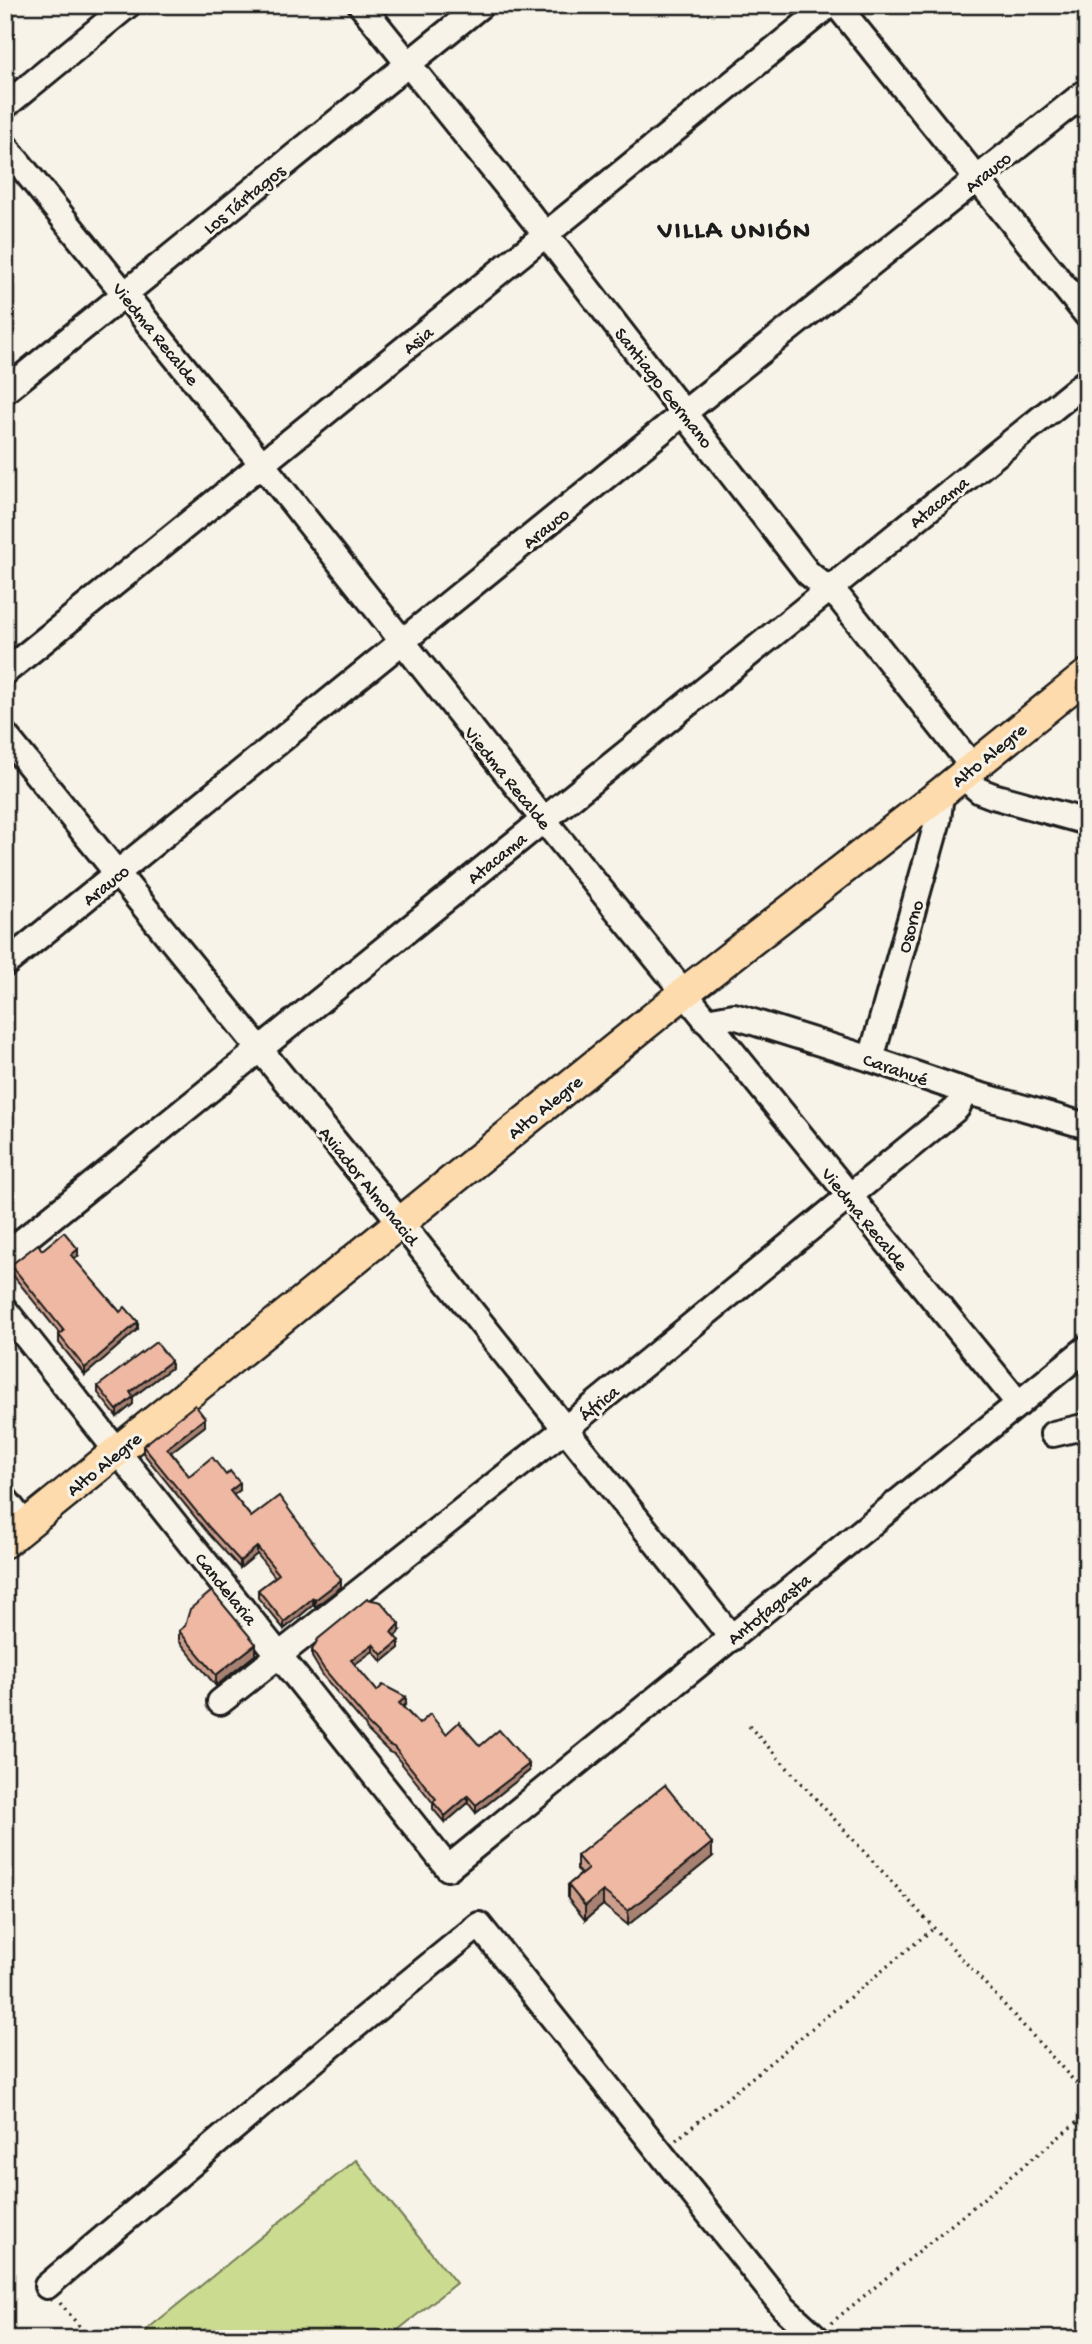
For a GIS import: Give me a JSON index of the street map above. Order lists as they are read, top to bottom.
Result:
{
  "streets": {
    "main road": ["Alto Alegre"],
    "street": [
      "Arauco",
      "Los Tártagos",
      "Viedma Recalde",
      "Asia",
      "Santiago Germano",
      "Atacama",
      "Osorno",
      "Carahué",
      "Aviador Almonacid",
      "África",
      "Candelaria",
      "Antofagasta"
    ]
  },
  "crossings": [
    ["Arauco", "Viedma Recalde"],
    ["Arauco", "Santiago Germano"],
    ["Arauco", "Aviador Almonacid"],
    ["Los Tártagos", "Viedma Recalde"],
    ["Los Tártagos", "Santiago Germano"],
    ["Viedma Recalde", "Asia"],
    ["Viedma Recalde", "Atacama"],
    ["Viedma Recalde", "Alto Alegre"],
    ["Viedma Recalde", "Carahué"],
    ["Viedma Recalde", "África"],
    ["Viedma Recalde", "Antofagasta"],
    ["Asia", "Santiago Germano"],
    ["Santiago Germano", "Atacama"],
    ["Santiago Germano", "Alto Alegre"],
    ["Santiago Germano", "Osorno"],
    ["Atacama", "Aviador Almonacid"],
    ["Alto Alegre", "Osorno"],
    ["Alto Alegre", "Aviador Almonacid"],
    ["Alto Alegre", "Candelaria"],
    ["Osorno", "Carahué"],
    ["Carahué", "África"],
    ["Aviador Almonacid", "África"],
    ["Aviador Almonacid", "Antofagasta"],
    ["África", "Candelaria"],
    ["Candelaria", "Antofagasta"]
  ],
  "districts": ["VILLA UNIÓN"]
}
